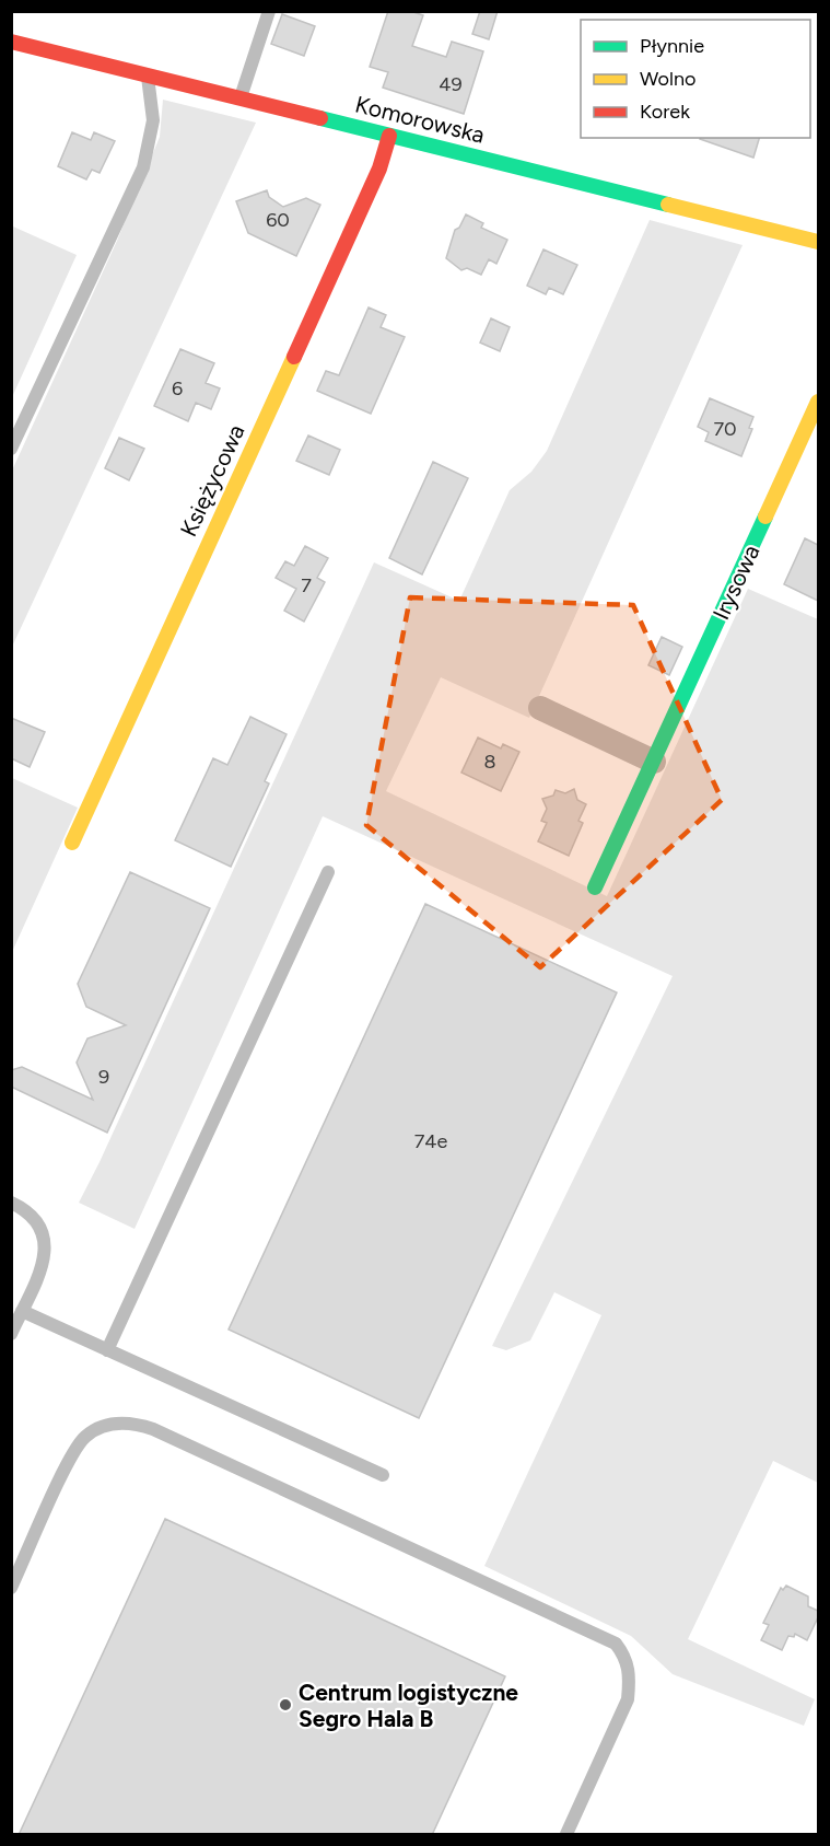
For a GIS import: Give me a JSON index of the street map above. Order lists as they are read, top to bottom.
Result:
{
  "streets": {
    "street": ["Komorowska", "Księżycowa", "Irysowa"]
  },
  "crossings": [
    ["Komorowska", "Księżycowa"]
  ],
  "places": ["Centrum logistyczne Segro Hala B"],
  "house_numbers": [
    "49",
    "60",
    "6",
    "70",
    "7",
    "8",
    "9",
    "74e"
  ],
  "legend": ["Płynnie", "Wolno", "Korek"]
}
